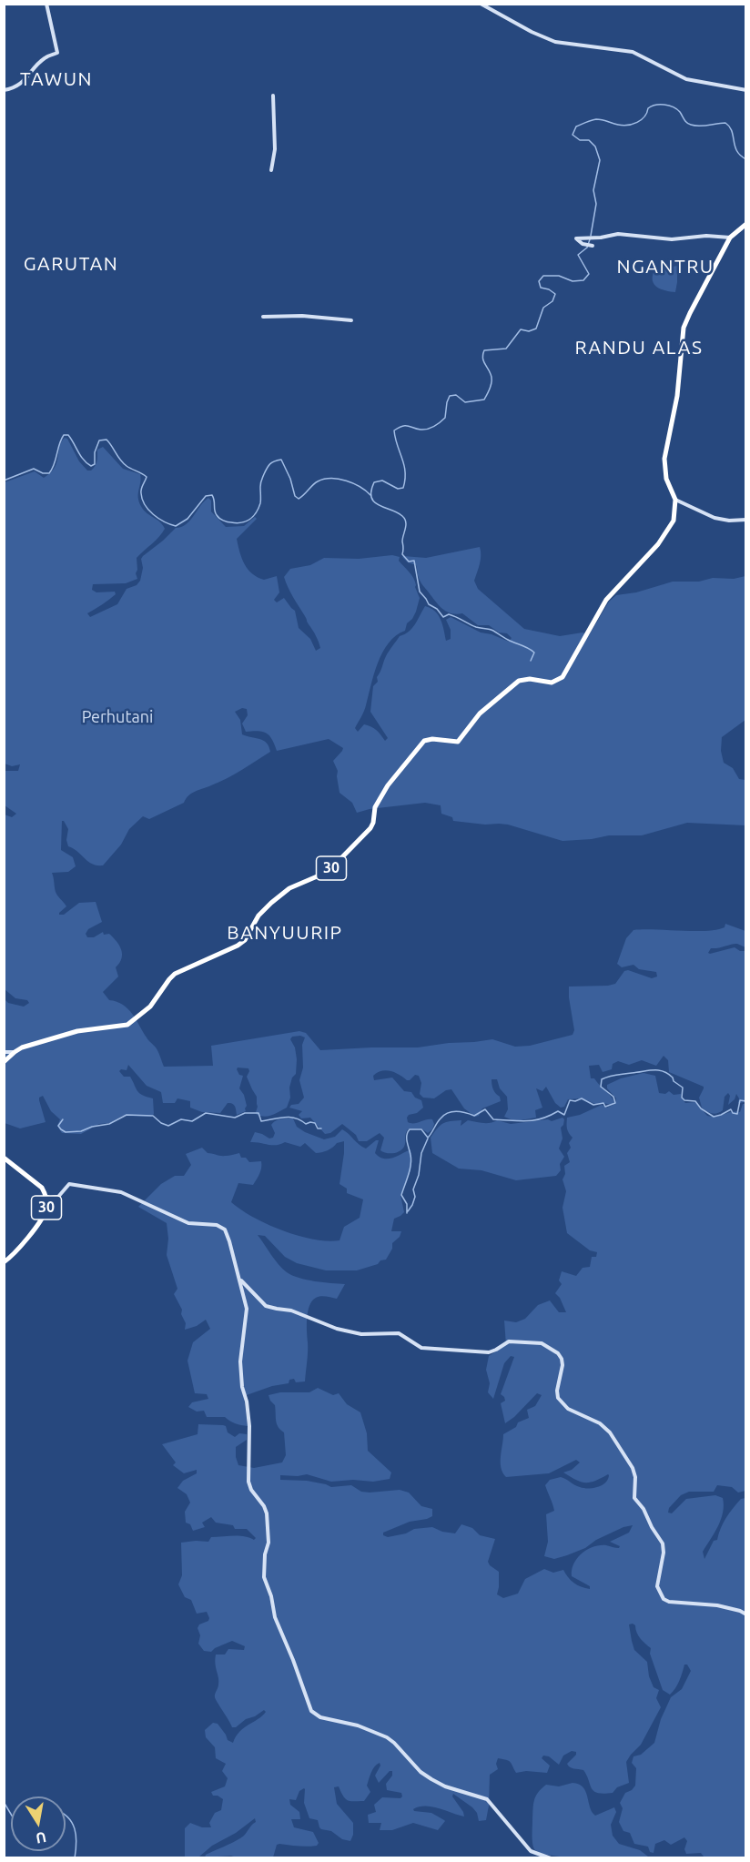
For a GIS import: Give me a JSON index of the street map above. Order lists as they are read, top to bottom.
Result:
{
  "streets": {
    "highway": ["30"]
  },
  "districts": [
    "TAWUN",
    "GARUTAN",
    "NGANTRU",
    "RANDU ALAS",
    "BANYUURIP"
  ],
  "parks": ["Perhutani"],
  "north": "bottom"
}
